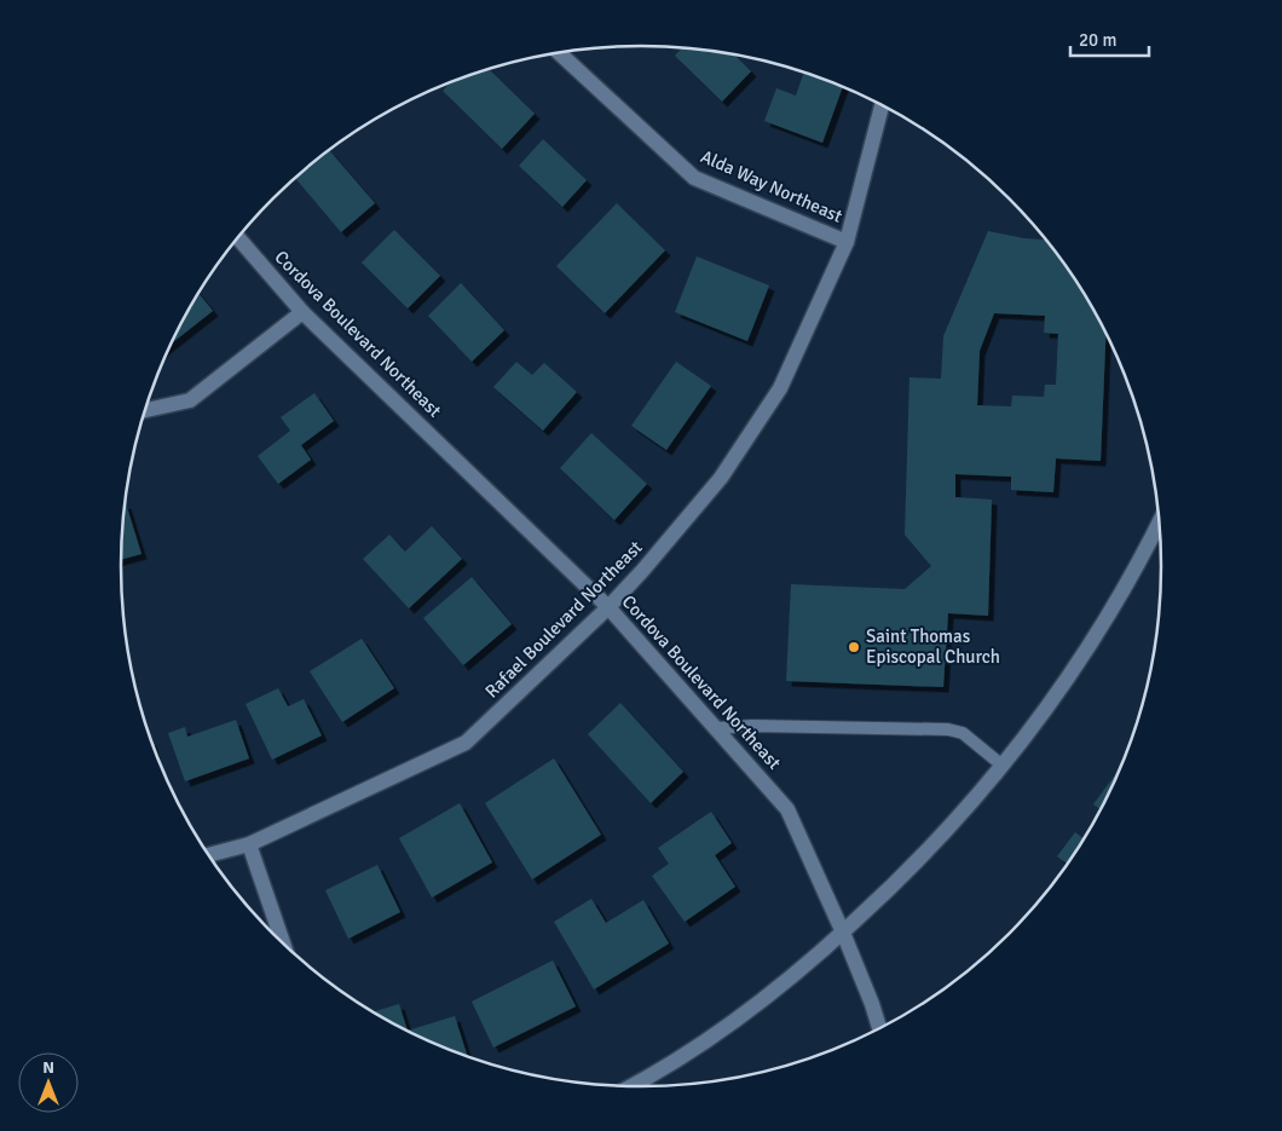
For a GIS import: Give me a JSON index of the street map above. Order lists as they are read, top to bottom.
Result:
{
  "streets": {
    "street": ["Alda Way Northeast", "Cordova Boulevard Northeast", "Rafael Boulevard Northeast"]
  },
  "crossings": [
    ["Alda Way Northeast", "Rafael Boulevard Northeast"],
    ["Cordova Boulevard Northeast", "Rafael Boulevard Northeast"]
  ],
  "places": ["Saint Thomas Episcopal Church"],
  "scale_bar": "20 m",
  "north": "top"
}
